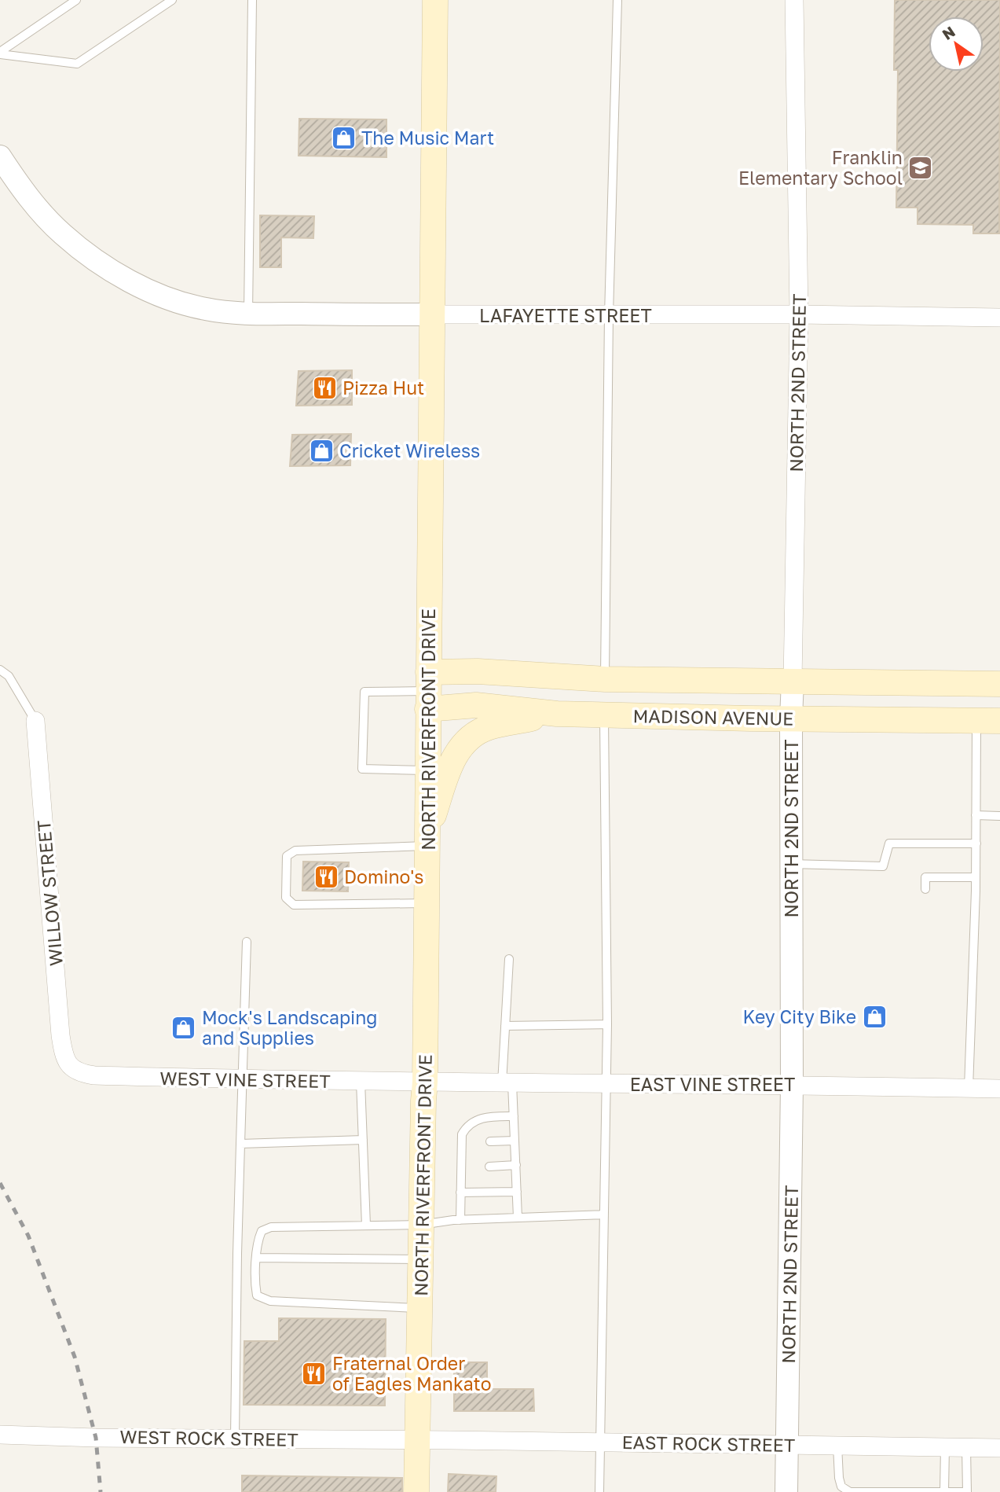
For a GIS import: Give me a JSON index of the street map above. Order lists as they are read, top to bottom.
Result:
{
  "streets": {
    "main road": ["MADISON AVENUE", "NORTH RIVERFRONT DRIVE"],
    "street": [
      "LAFAYETTE STREET",
      "NORTH 2ND STREET",
      "WILLOW STREET",
      "WEST VINE STREET",
      "EAST VINE STREET",
      "WEST ROCK STREET",
      "EAST ROCK STREET"
    ]
  },
  "crossings": [
    ["LAFAYETTE STREET", "NORTH 2ND STREET"],
    ["LAFAYETTE STREET", "NORTH RIVERFRONT DRIVE"],
    ["NORTH 2ND STREET", "MADISON AVENUE"],
    ["NORTH 2ND STREET", "EAST VINE STREET"],
    ["NORTH 2ND STREET", "EAST ROCK STREET"],
    ["MADISON AVENUE", "NORTH RIVERFRONT DRIVE"],
    ["NORTH RIVERFRONT DRIVE", "WEST VINE STREET"],
    ["NORTH RIVERFRONT DRIVE", "EAST VINE STREET"],
    ["NORTH RIVERFRONT DRIVE", "WEST ROCK STREET"],
    ["NORTH RIVERFRONT DRIVE", "EAST ROCK STREET"],
    ["WILLOW STREET", "WEST VINE STREET"],
    ["WEST VINE STREET", "EAST VINE STREET"],
    ["WEST ROCK STREET", "EAST ROCK STREET"]
  ],
  "places": {
    "shop": [
      "The Music Mart",
      "Cricket Wireless",
      "Key City Bike",
      "Mock's Landscaping and Supplies"
    ],
    "school or university": ["Franklin Elementary School"],
    "restaurant": ["Pizza Hut", "Domino's", "Fraternal Order of Eagles Mankato"]
  },
  "north": "top left"
}
